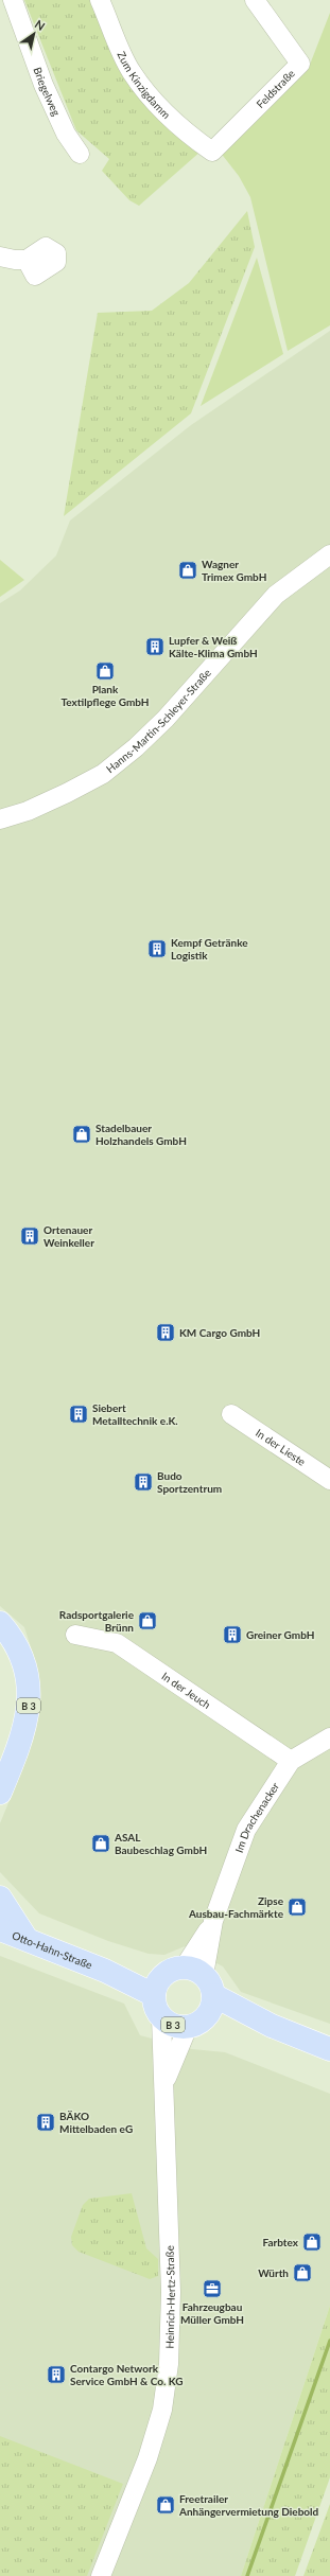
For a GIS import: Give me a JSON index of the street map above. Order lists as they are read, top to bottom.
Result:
{
  "streets": {
    "main road": ["B 3", "Otto-Hahn-Straße"],
    "street": [
      "Zum Kinzigdamm",
      "Feldstraße",
      "Briegelweg",
      "Hanns-Martin-Schleyer-Straße",
      "In der Lieste",
      "In der Jeuch",
      "Im Drachenacker",
      "Heinrich-Hertz-Straße"
    ]
  },
  "crossings": [
    ["Zum Kinzigdamm", "Feldstraße"],
    ["In der Jeuch", "Im Drachenacker"],
    ["B 3", "Im Drachenacker"],
    ["B 3", "Otto-Hahn-Straße"],
    ["B 3", "Heinrich-Hertz-Straße"],
    ["Im Drachenacker", "Heinrich-Hertz-Straße"]
  ],
  "places": {
    "shop": [
      "Wagner Trimex GmbH",
      "Plank Textilpflege GmbH",
      "Stadelbauer Holzhandels GmbH",
      "Radsportgalerie Brünn",
      "ASAL Baubeschlag GmbH",
      "Zipse Ausbau-Fachmärkte",
      "Farbtex",
      "Würth",
      "Freetrailer Anhängervermietung Diebold"
    ],
    "building": [
      "Lupfer & Weiß Kälte-Klima GmbH",
      "Kempf Getränke Logistik",
      "Ortenauer Weinkeller",
      "KM Cargo GmbH",
      "Siebert Metalltechnik e.K.",
      "Budo Sportzentrum",
      "Greiner GmbH",
      "BÄKO Mittelbaden eG",
      "Contargo Network Service GmbH & Co. KG"
    ],
    "office": ["Fahrzeugbau Müller GmbH"]
  },
  "north": "top right"
}
